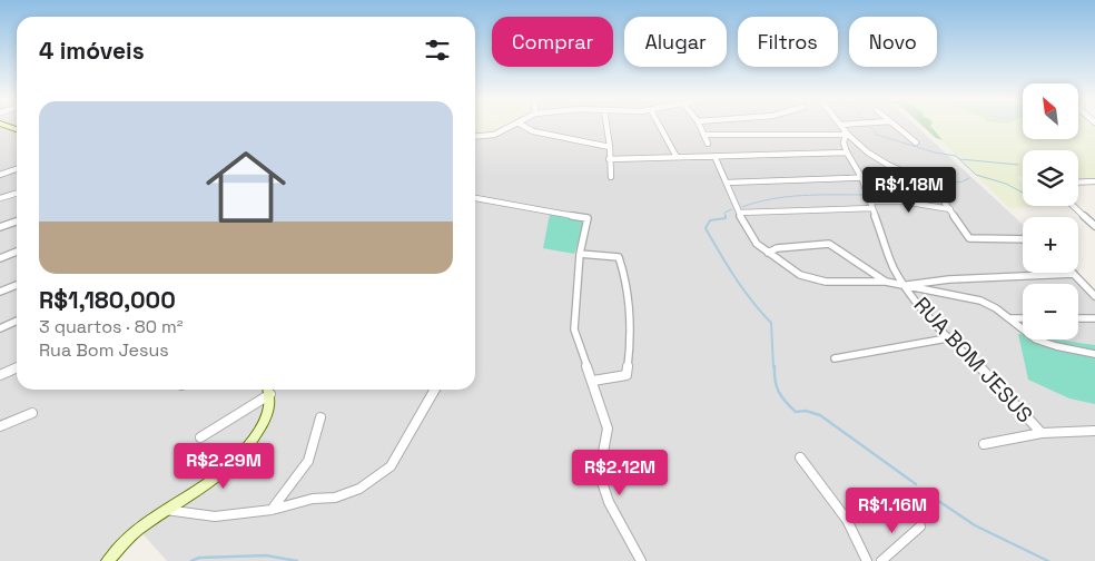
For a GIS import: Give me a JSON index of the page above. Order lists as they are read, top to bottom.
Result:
{
  "streets": {
    "street": ["RUA BOM JESUS"]
  },
  "north": "top left",
  "page": {
    "chip": [
      "Comprar",
      "Alugar",
      "Filtros",
      "Novo"
    ],
    "heading": "4 imóveis",
    "map_buttons": ["+", "−"],
    "list": [
      {
        "name": "R$1,180,000",
        "note": "3 quartos · 80 m² · Rua Bom Jesus"
      }
    ],
    "price": [
      "R$1.18M",
      "R$2.29M",
      "R$2.12M",
      "R$1.16M"
    ]
  }
}
